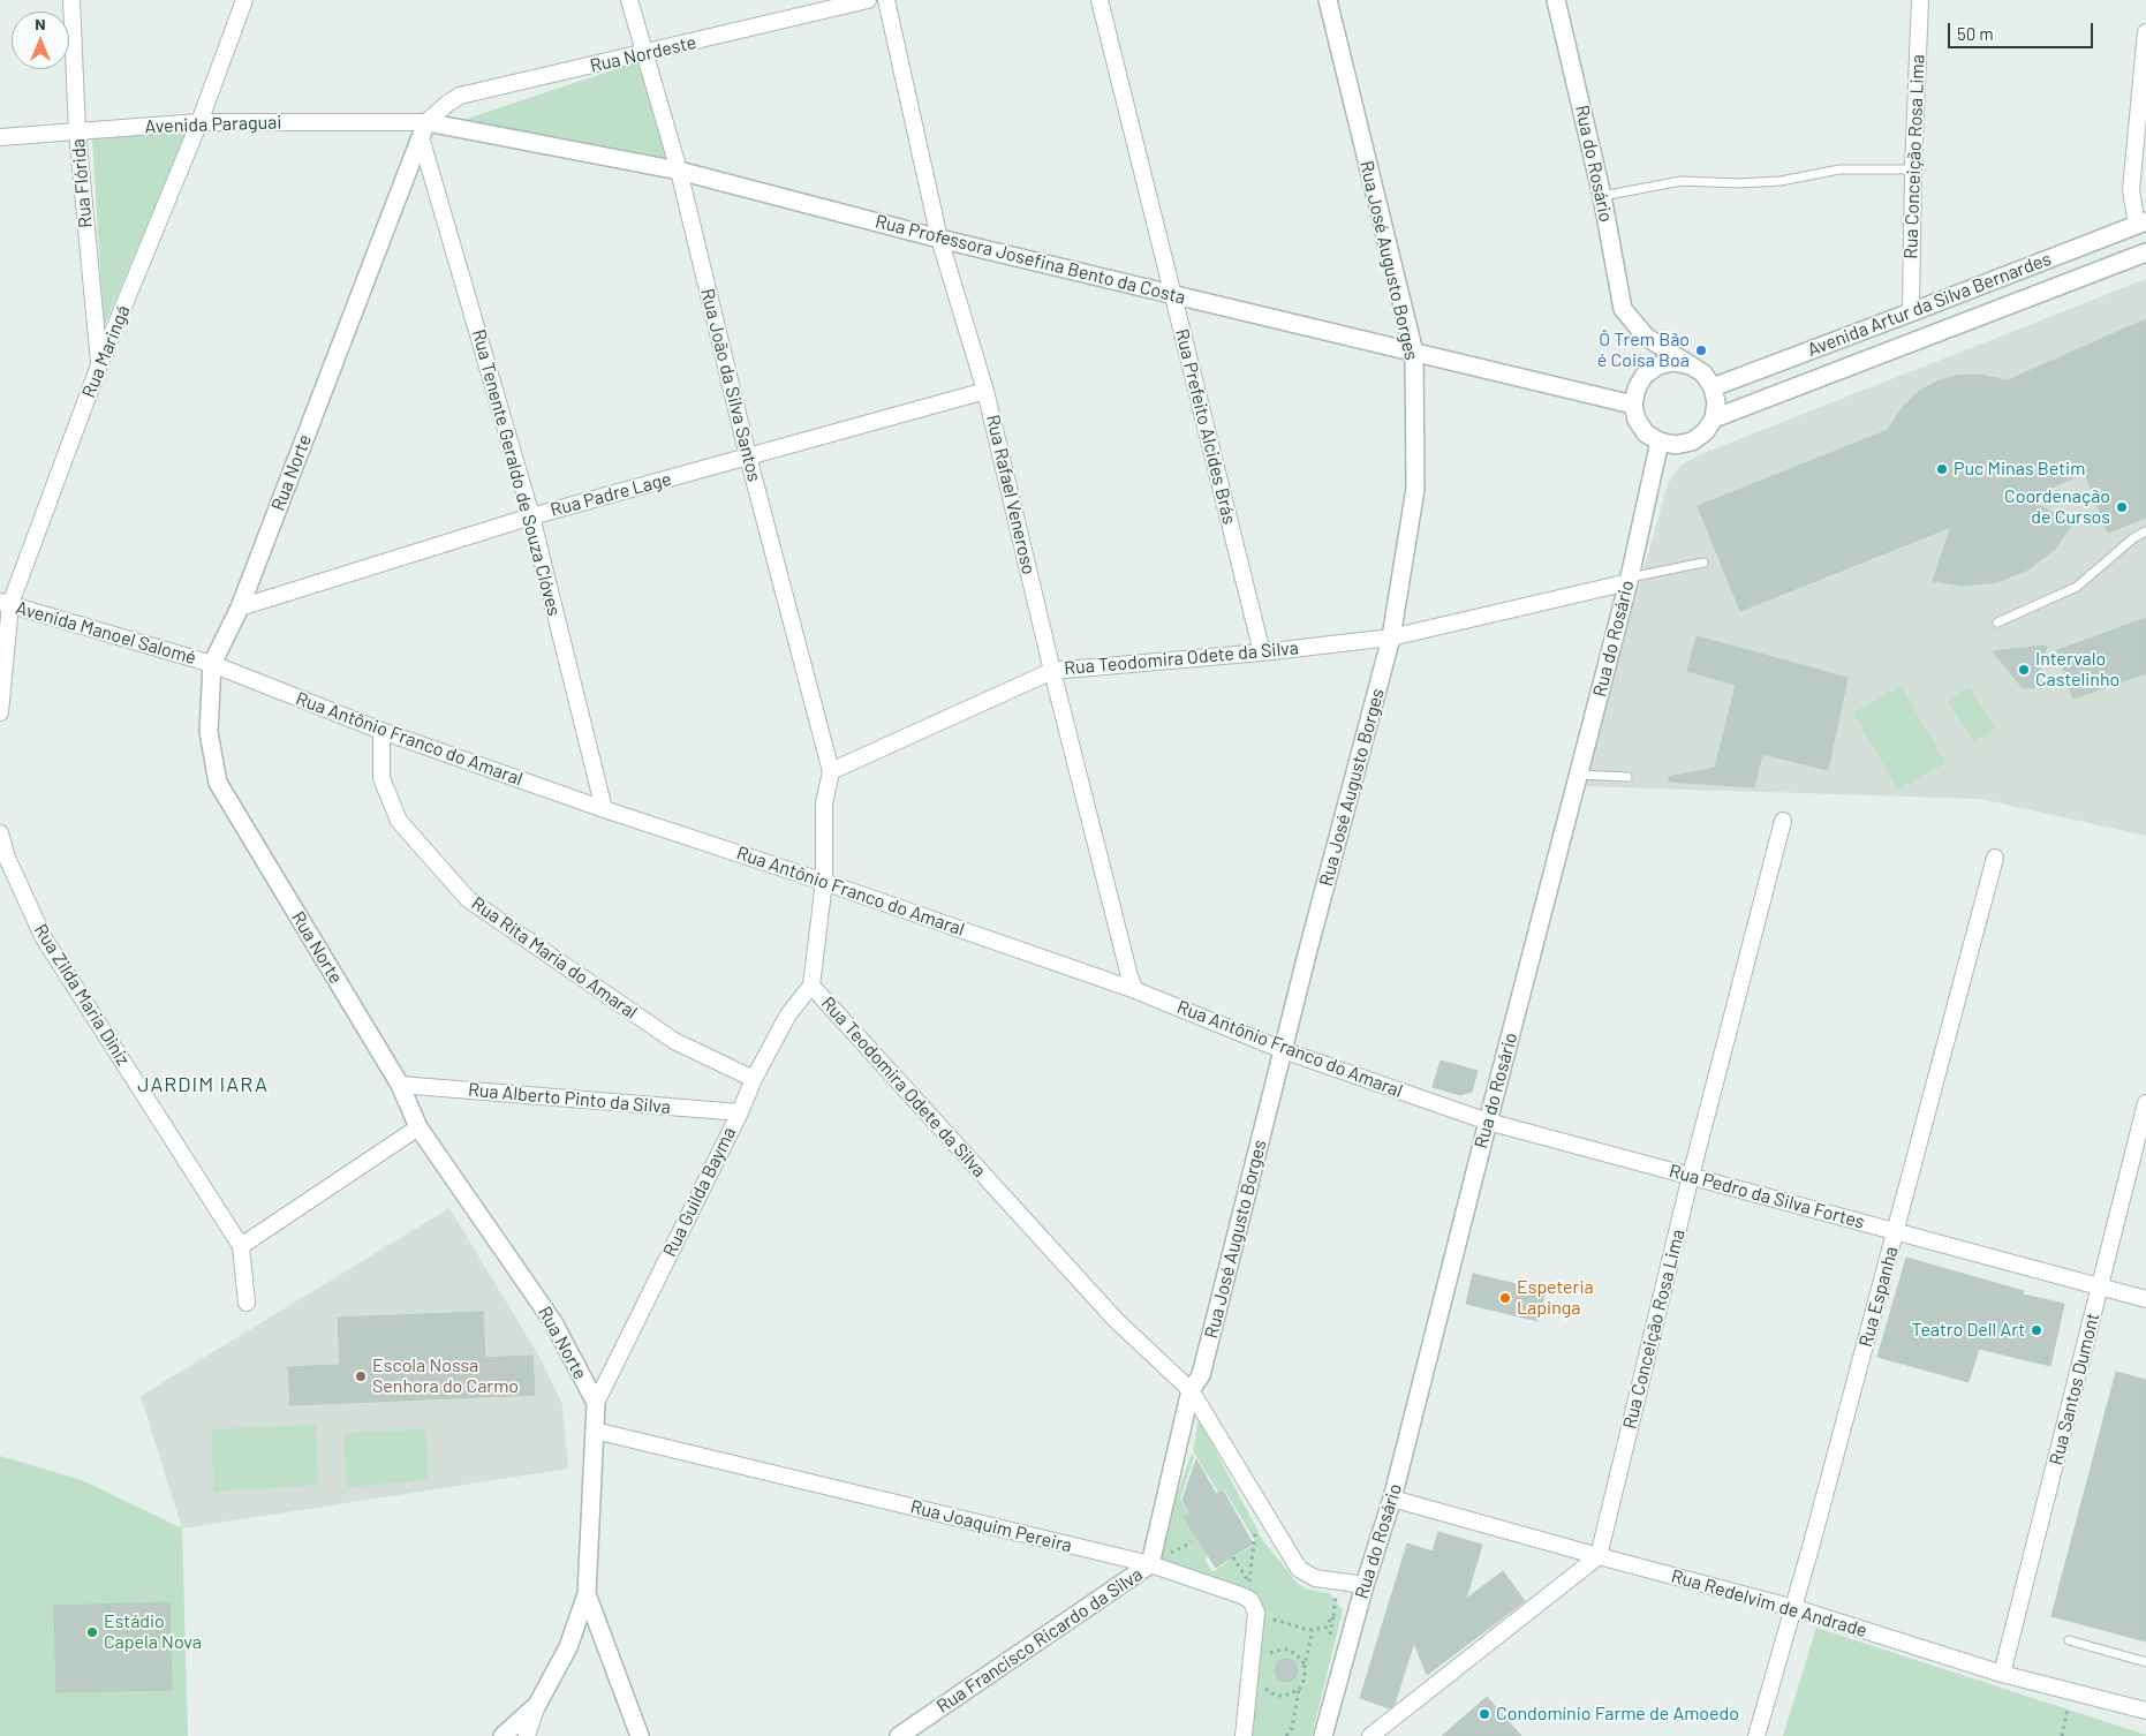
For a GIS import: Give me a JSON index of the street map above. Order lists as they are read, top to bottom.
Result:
{
  "streets": {
    "street": [
      "Rua Nordeste",
      "Avenida Paraguai",
      "Rua Conceição Rosa Lima",
      "Rua do Rosário",
      "Rua Flórida",
      "Rua Professora Josefina Bento da Costa",
      "Rua José Augusto Borges",
      "Avenida Artur da Silva Bernardes",
      "Rua Maringá",
      "Rua João da Silva Santos",
      "Rua Prefeito Alcides Brás",
      "Rua Norte",
      "Rua Tenente Geraldo de Souza Clóves",
      "Rua Padre Lage",
      "Rua Rafael Veneroso",
      "Avenida Manoel Salomé",
      "Rua Teodomira Odete da Silva",
      "Rua Antônio Franco do Amaral",
      "Rua Rita Maria do Amaral",
      "Rua Zilda Maria Diniz",
      "Rua Alberto Pinto da Silva",
      "Rua Guilda Bayma",
      "Rua Pedro da Silva Fortes",
      "Rua Espanha",
      "Rua Santos Dumont",
      "Rua Joaquim Pereira",
      "Rua Redelvim de Andrade",
      "Rua Francisco Ricardo da Silva"
    ]
  },
  "crossings": [
    ["Rua Nordeste", "Avenida Paraguai"],
    ["Rua Nordeste", "Rua Professora Josefina Bento da Costa"],
    ["Rua Nordeste", "Rua João da Silva Santos"],
    ["Rua Nordeste", "Rua Norte"],
    ["Rua Nordeste", "Rua Tenente Geraldo de Souza Clóves"],
    ["Avenida Paraguai", "Rua Flórida"],
    ["Avenida Paraguai", "Rua Professora Josefina Bento da Costa"],
    ["Avenida Paraguai", "Rua Maringá"],
    ["Avenida Paraguai", "Rua Norte"],
    ["Avenida Paraguai", "Rua Tenente Geraldo de Souza Clóves"],
    ["Rua Conceição Rosa Lima", "Avenida Artur da Silva Bernardes"],
    ["Rua Conceição Rosa Lima", "Rua Pedro da Silva Fortes"],
    ["Rua Conceição Rosa Lima", "Rua Redelvim de Andrade"],
    ["Rua do Rosário", "Rua Professora Josefina Bento da Costa"],
    ["Rua do Rosário", "Avenida Artur da Silva Bernardes"],
    ["Rua do Rosário", "Rua Teodomira Odete da Silva"],
    ["Rua do Rosário", "Rua Antônio Franco do Amaral"],
    ["Rua do Rosário", "Rua Pedro da Silva Fortes"],
    ["Rua do Rosário", "Rua Redelvim de Andrade"],
    ["Rua Flórida", "Rua Maringá"],
    ["Rua Professora Josefina Bento da Costa", "Rua José Augusto Borges"],
    ["Rua Professora Josefina Bento da Costa", "Avenida Artur da Silva Bernardes"],
    ["Rua Professora Josefina Bento da Costa", "Rua João da Silva Santos"],
    ["Rua Professora Josefina Bento da Costa", "Rua Prefeito Alcides Brás"],
    ["Rua Professora Josefina Bento da Costa", "Rua Norte"],
    ["Rua Professora Josefina Bento da Costa", "Rua Tenente Geraldo de Souza Clóves"],
    ["Rua Professora Josefina Bento da Costa", "Rua Rafael Veneroso"],
    ["Rua José Augusto Borges", "Rua Teodomira Odete da Silva"],
    ["Rua José Augusto Borges", "Rua Antônio Franco do Amaral"],
    ["Rua José Augusto Borges", "Rua Joaquim Pereira"],
    ["Rua José Augusto Borges", "Rua Francisco Ricardo da Silva"],
    ["Rua Maringá", "Avenida Manoel Salomé"],
    ["Rua João da Silva Santos", "Rua Padre Lage"],
    ["Rua João da Silva Santos", "Rua Teodomira Odete da Silva"],
    ["Rua Prefeito Alcides Brás", "Rua Teodomira Odete da Silva"],
    ["Rua Norte", "Rua Tenente Geraldo de Souza Clóves"],
    ["Rua Norte", "Rua Padre Lage"],
    ["Rua Norte", "Avenida Manoel Salomé"],
    ["Rua Norte", "Rua Antônio Franco do Amaral"],
    ["Rua Norte", "Rua Alberto Pinto da Silva"],
    ["Rua Norte", "Rua Guilda Bayma"],
    ["Rua Tenente Geraldo de Souza Clóves", "Rua Padre Lage"],
    ["Rua Tenente Geraldo de Souza Clóves", "Rua Antônio Franco do Amaral"],
    ["Rua Padre Lage", "Rua Rafael Veneroso"],
    ["Rua Rafael Veneroso", "Rua Teodomira Odete da Silva"],
    ["Rua Rafael Veneroso", "Rua Antônio Franco do Amaral"],
    ["Avenida Manoel Salomé", "Rua Antônio Franco do Amaral"],
    ["Rua Teodomira Odete da Silva", "Rua Antônio Franco do Amaral"],
    ["Rua Teodomira Odete da Silva", "Rua Guilda Bayma"],
    ["Rua Antônio Franco do Amaral", "Rua Rita Maria do Amaral"],
    ["Rua Antônio Franco do Amaral", "Rua Pedro da Silva Fortes"],
    ["Rua Rita Maria do Amaral", "Rua Guilda Bayma"],
    ["Rua Alberto Pinto da Silva", "Rua Guilda Bayma"],
    ["Rua Pedro da Silva Fortes", "Rua Espanha"],
    ["Rua Pedro da Silva Fortes", "Rua Santos Dumont"],
    ["Rua Espanha", "Rua Redelvim de Andrade"],
    ["Rua Santos Dumont", "Rua Redelvim de Andrade"],
    ["Rua Joaquim Pereira", "Rua Francisco Ricardo da Silva"]
  ],
  "districts": ["JARDIM IARA"],
  "places": [
    "Ô Trem Bão é Coisa Boa",
    "Puc Minas Betim",
    "Coordenação de Cursos",
    "Intervalo Castelinho",
    "Espeteria Lapinga",
    "Teatro Dell Art",
    "Escola Nossa Senhora do Carmo",
    "Estádio Capela Nova",
    "Condomínio Farme de Amoedo"
  ],
  "scale_bar": "50 m",
  "north": "top"
}
